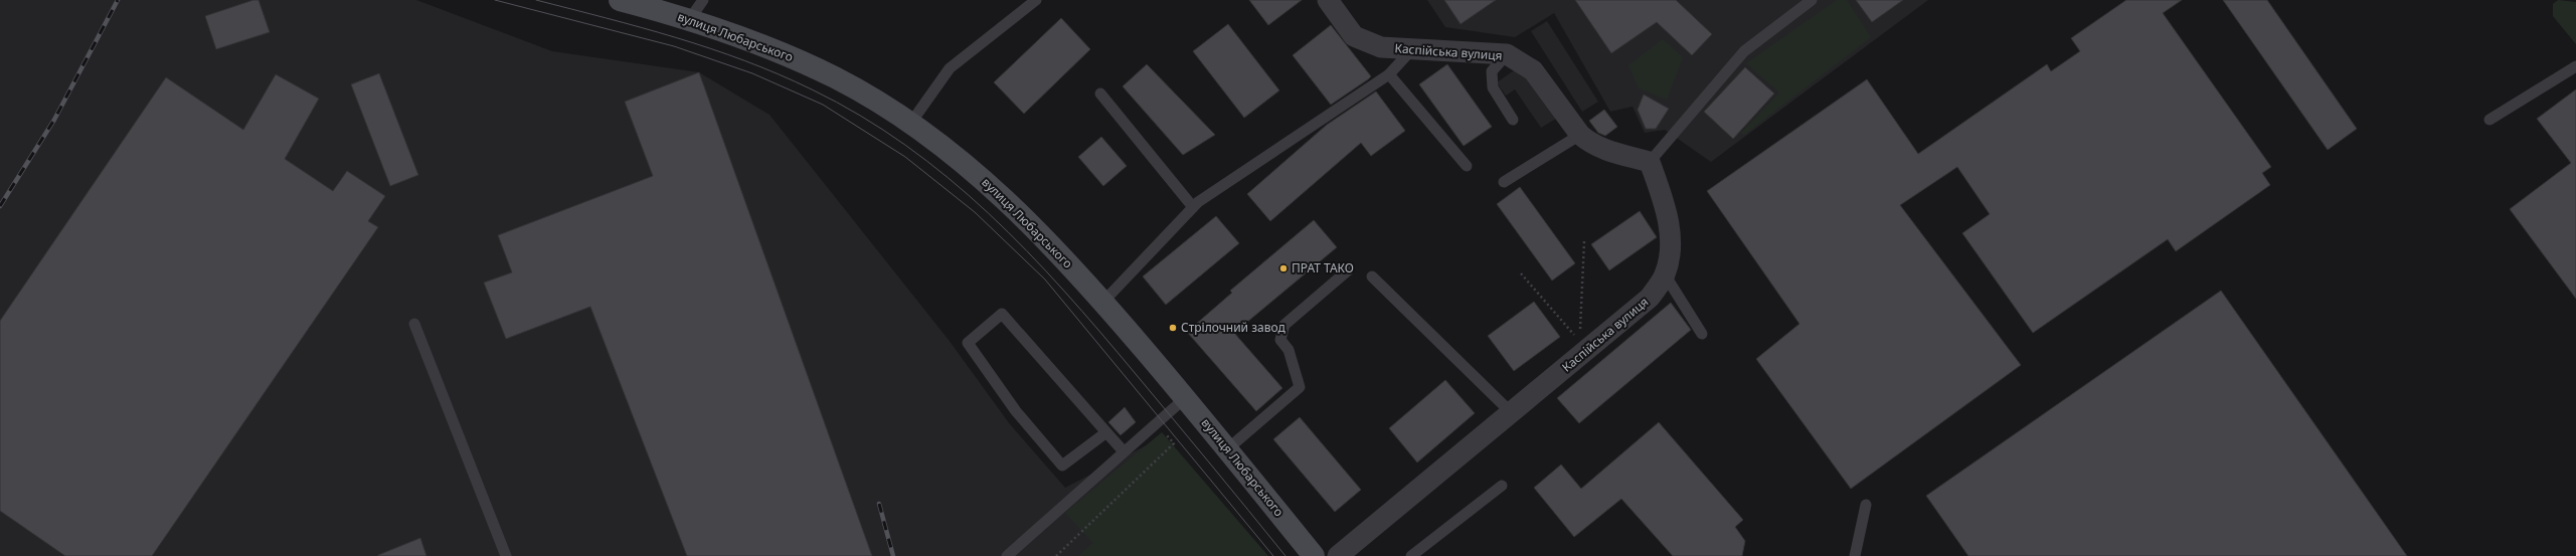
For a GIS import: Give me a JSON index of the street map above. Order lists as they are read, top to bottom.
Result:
{
  "streets": {
    "main road": ["вулиця Любарського"],
    "street": ["Каспійська вулиця"]
  },
  "places": ["ПРАТ ТАКО", "Стрілочний завод"]
}
